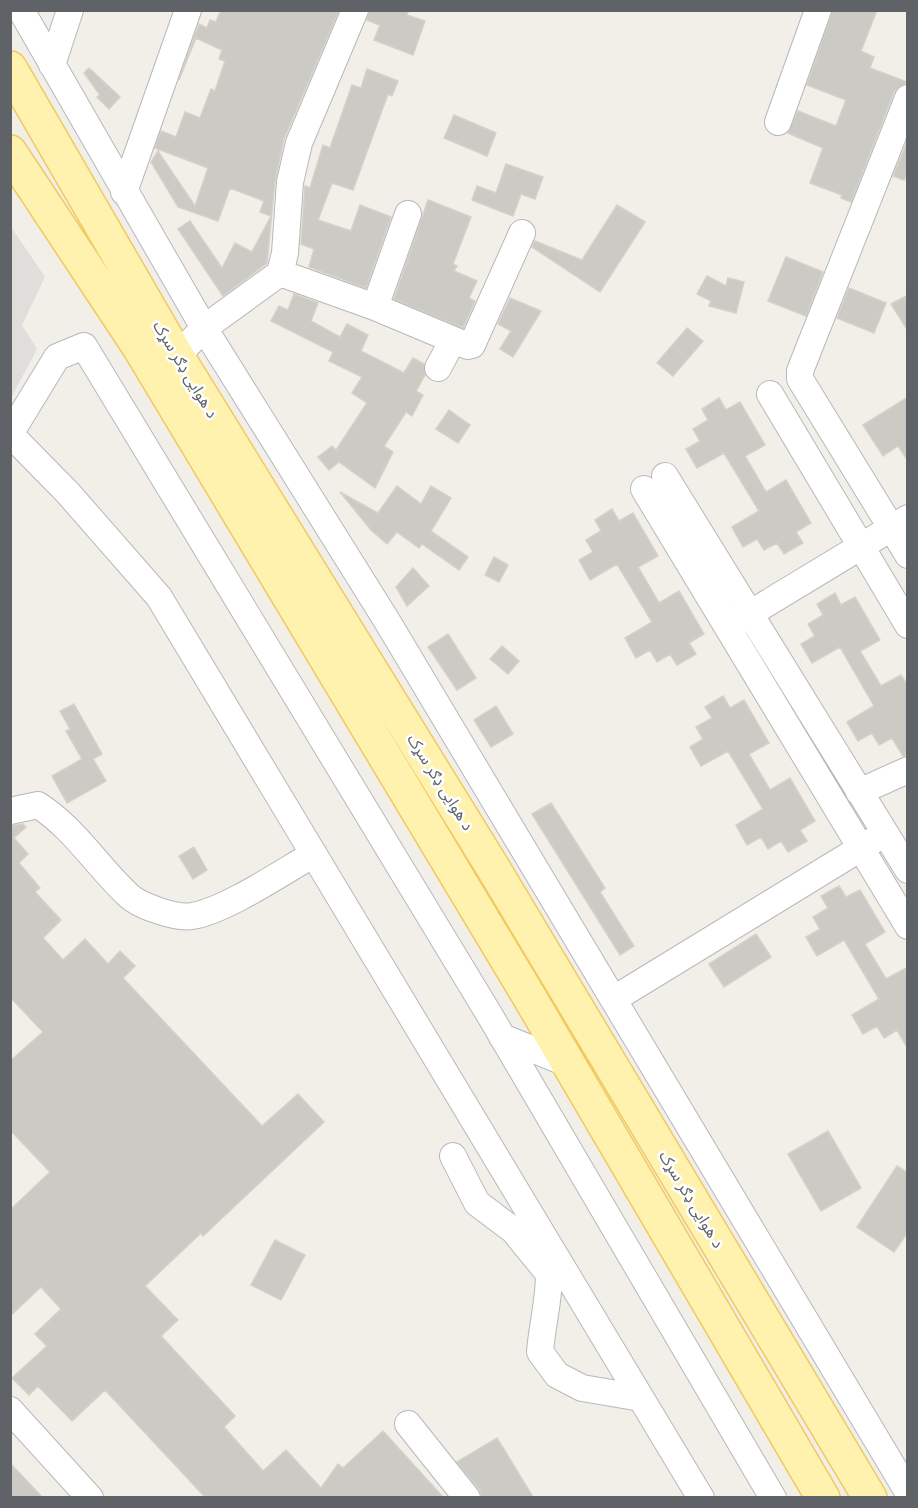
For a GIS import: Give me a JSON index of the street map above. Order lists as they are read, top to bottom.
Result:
{
  "streets": {
    "main road": ["د هوایی ډګر سړک"]
  }
}
